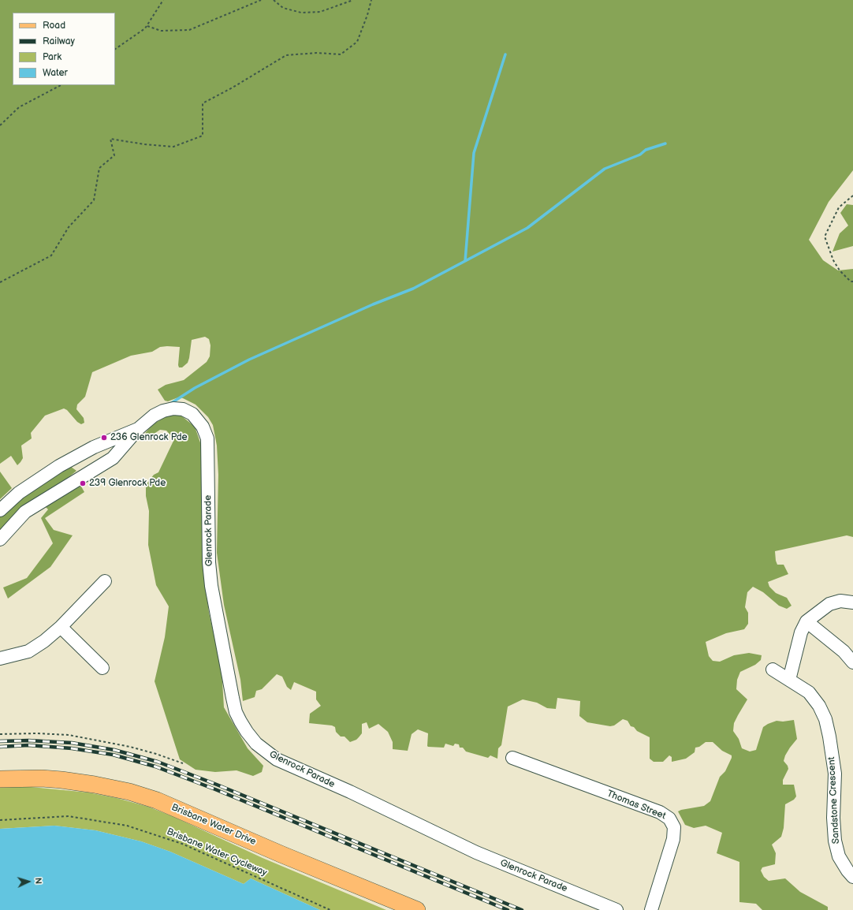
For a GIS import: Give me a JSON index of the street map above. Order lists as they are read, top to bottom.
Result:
{
  "streets": {
    "main road": ["Brisbane Water Drive"],
    "street": ["Glenrock Parade", "Sandstone Crescent", "Thomas Street"],
    "path": ["Brisbane Water Cycleway"]
  },
  "places": ["236 Glenrock Pde", "239 Glenrock Pde"],
  "legend": [
    "Road",
    "Railway",
    "Park",
    "Water"
  ],
  "north": "right"
}
